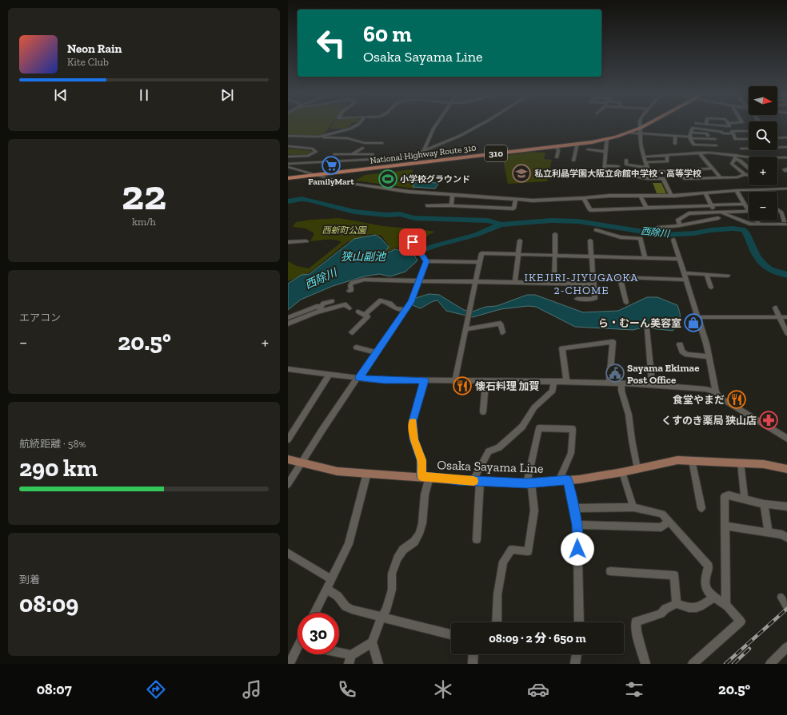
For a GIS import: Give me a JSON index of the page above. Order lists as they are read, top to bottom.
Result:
{
  "streets": {
    "highway": ["310", "National Highway Route 310"],
    "main road": ["Osaka Sayama Line"]
  },
  "districts": ["IKEJIRI-JIYUGAOKA 2-CHOME"],
  "water": ["西除川", "狭山副池"],
  "parks": ["西新町公園"],
  "places": {
    "supermarket": ["FamilyMart"],
    "school or university": ["私立利晶学園大阪立命館中学校・高等学校"],
    "sports": ["小学校グラウンド"],
    "shop": ["ら・むーん美容室"],
    "public building": ["Sayama Ekimae Post Office"],
    "restaurant": ["懐石料理 加賀", "食堂やまだ"],
    "pharmacy": ["くすのき薬局 狭山店"]
  },
  "north": "right",
  "page": {
    "turn": ["60 m", "Osaka Sayama Line"],
    "song": ["Neon Rain", "Kite Club"],
    "map_buttons": ["+", "−"],
    "tile": [
      ["22", "km/h"],
      "エアコン",
      ["航続距離 · 58%", "290 km"],
      ["到着", "08:09"]
    ],
    "heat": ["−", "20.5°", "+"],
    "limit": "30",
    "trip": "08:09 · 2 分 · 650 m",
    "tabs": ["08:07", "20.5°"]
  }
}
